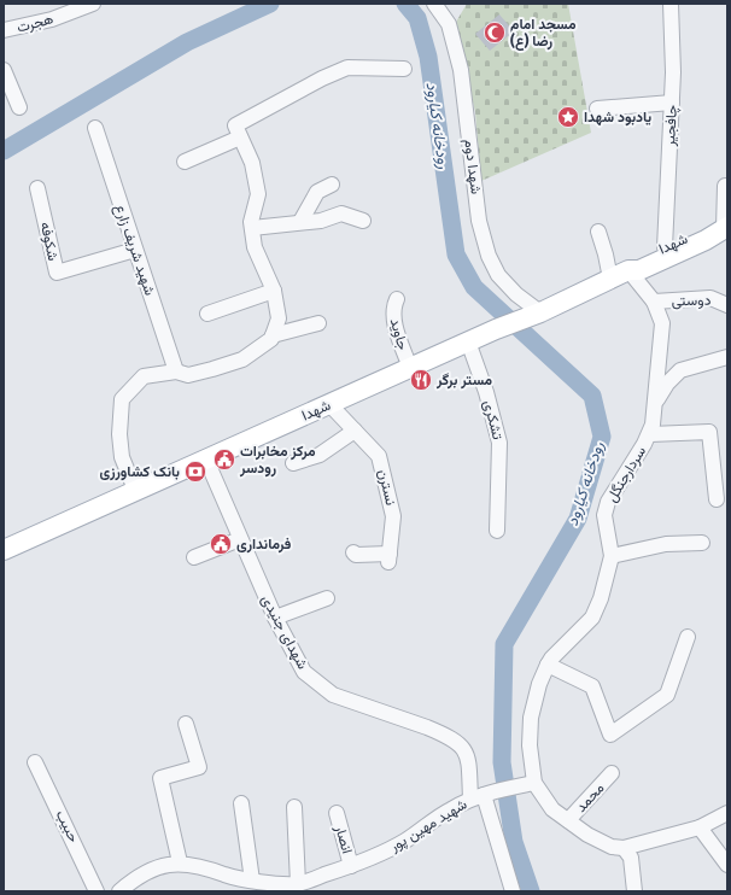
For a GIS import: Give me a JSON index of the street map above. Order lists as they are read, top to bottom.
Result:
{
  "streets": {
    "main road": ["شهدا"],
    "street": [
      "هجرت",
      "چافجیر",
      "شهدا دوم",
      "شکوفه",
      "شهید شریف زارع",
      "دوستی",
      "جاوید",
      "تشکری",
      "سردارجنگل",
      "نسترن",
      "شهدای جنیدی",
      "محمد",
      "شهید مهین پور",
      "حبیب",
      "انصار"
    ]
  },
  "crossings": [
    ["چافجیر", "شهدا"],
    ["شهدا دوم", "شهدا"],
    ["شکوفه", "شهید شریف زارع"],
    ["شهدا", "جاوید"],
    ["شهدا", "تشکری"],
    ["شهدا", "سردارجنگل"],
    ["شهدا", "نسترن"],
    ["شهدا", "شهدای جنیدی"],
    ["دوستی", "سردارجنگل"],
    ["سردارجنگل", "شهید مهین پور"],
    ["شهدای جنیدی", "شهید مهین پور"],
    ["شهید مهین پور", "انصار"]
  ],
  "water": ["رودخانه کیارود"],
  "places": {
    "mosque": ["مسجد امام رضا (ع)"],
    "place": ["یادبود شهدا"],
    "restaurant": ["مستر برگر"],
    "public building": ["مرکز مخابرات رودسر", "فرماندارى"],
    "bank": ["بانک کشاورزى"]
  }
}
